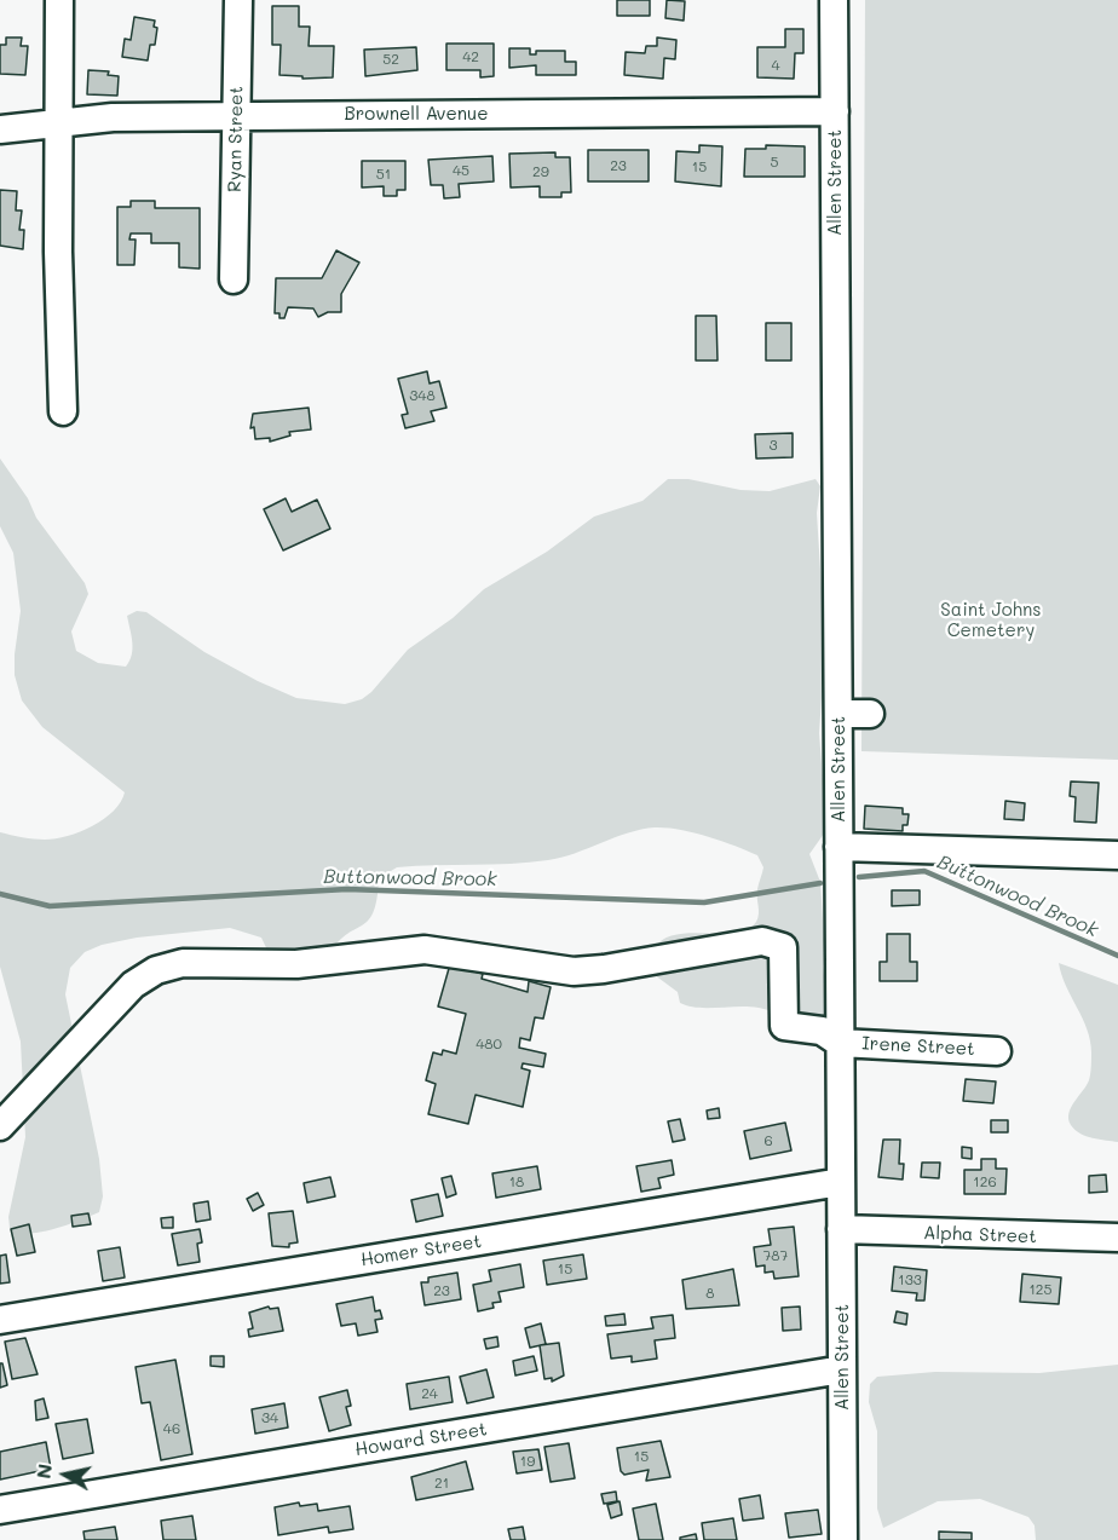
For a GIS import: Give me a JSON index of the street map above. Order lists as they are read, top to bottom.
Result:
{
  "streets": {
    "street": [
      "Brownell Avenue",
      "Ryan Street",
      "Allen Street",
      "Irene Street",
      "Alpha Street",
      "Homer Street",
      "Howard Street"
    ]
  },
  "crossings": [
    ["Brownell Avenue", "Ryan Street"],
    ["Brownell Avenue", "Allen Street"],
    ["Allen Street", "Irene Street"],
    ["Allen Street", "Alpha Street"],
    ["Allen Street", "Homer Street"],
    ["Allen Street", "Howard Street"]
  ],
  "water": ["Buttonwood Brook"],
  "parks": ["Saint Johns Cemetery"],
  "house_numbers": [
    "42",
    "52",
    "4",
    "5",
    "23",
    "15",
    "45",
    "29",
    "51",
    "348",
    "3",
    "480",
    "6",
    "18",
    "126",
    "787",
    "15",
    "133",
    "125",
    "23",
    "8",
    "24",
    "34",
    "46",
    "15",
    "19",
    "21"
  ],
  "north": "left"
}
